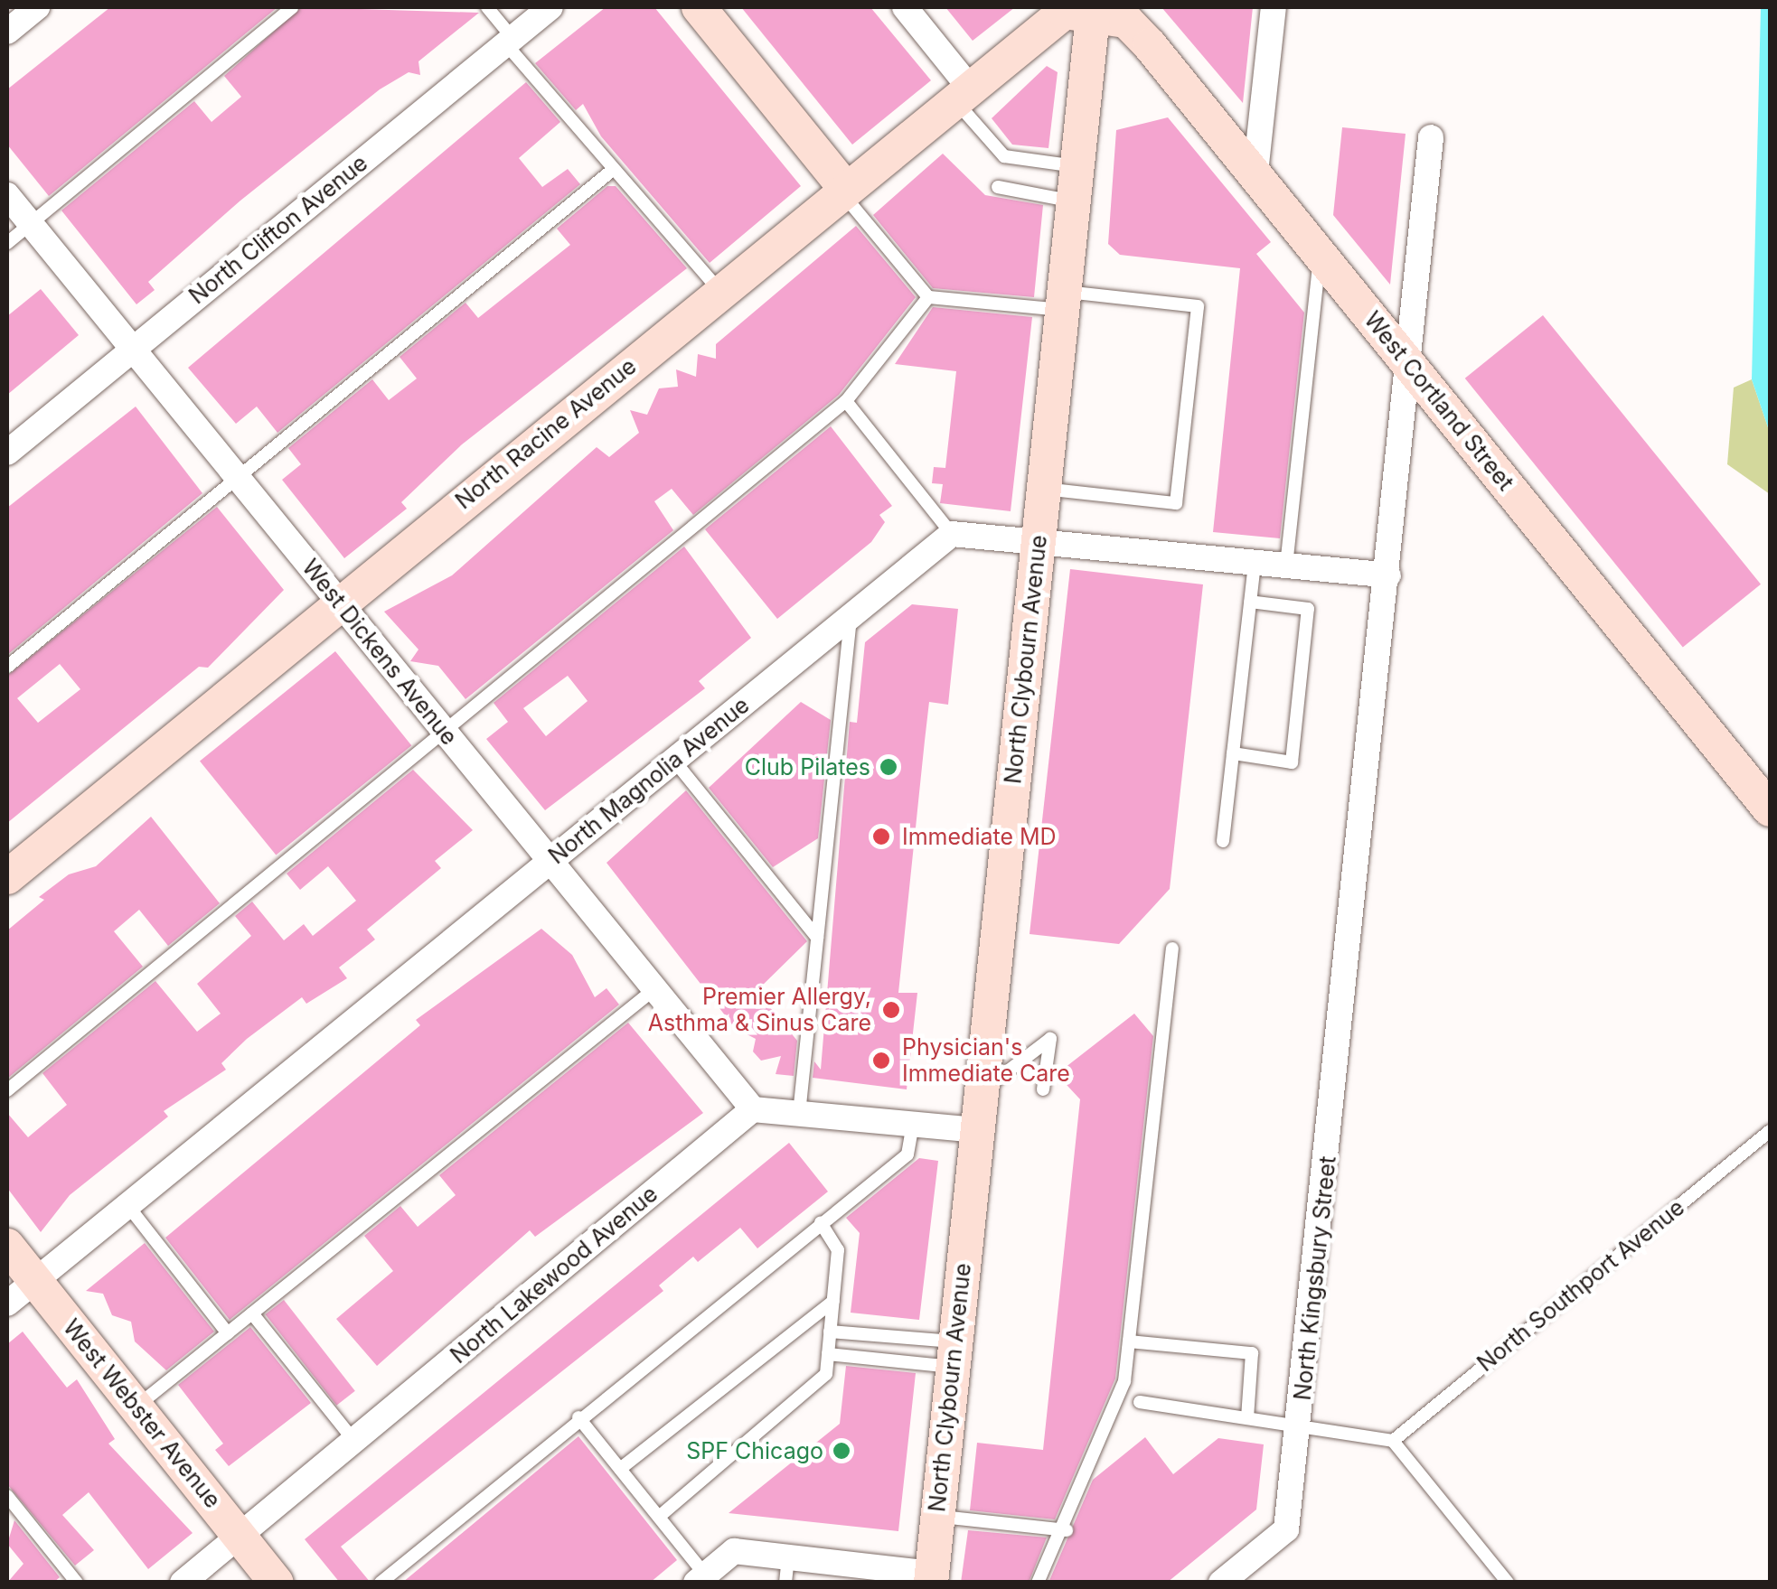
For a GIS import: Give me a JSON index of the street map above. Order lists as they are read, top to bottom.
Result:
{
  "streets": {
    "main road": [
      "West Cortland Street",
      "North Racine Avenue",
      "North Clybourn Avenue",
      "West Webster Avenue"
    ],
    "street": [
      "North Clifton Avenue",
      "West Dickens Avenue",
      "North Magnolia Avenue",
      "North Lakewood Avenue",
      "North Kingsbury Street"
    ],
    "lane": ["North Southport Avenue"]
  },
  "crossings": [
    ["North Clifton Avenue", "West Dickens Avenue"],
    ["West Cortland Street", "North Racine Avenue"],
    ["West Cortland Street", "North Clybourn Avenue"],
    ["West Cortland Street", "North Kingsbury Street"],
    ["North Racine Avenue", "West Dickens Avenue"],
    ["North Racine Avenue", "North Clybourn Avenue"],
    ["West Dickens Avenue", "North Magnolia Avenue"],
    ["West Dickens Avenue", "North Lakewood Avenue"],
    ["North Magnolia Avenue", "West Webster Avenue"],
    ["North Lakewood Avenue", "West Webster Avenue"]
  ],
  "places": [
    "Club Pilates",
    "Immediate MD",
    "Premier Allergy, Asthma & Sinus Care",
    "Physician's Immediate Care",
    "SPF Chicago"
  ]
}
